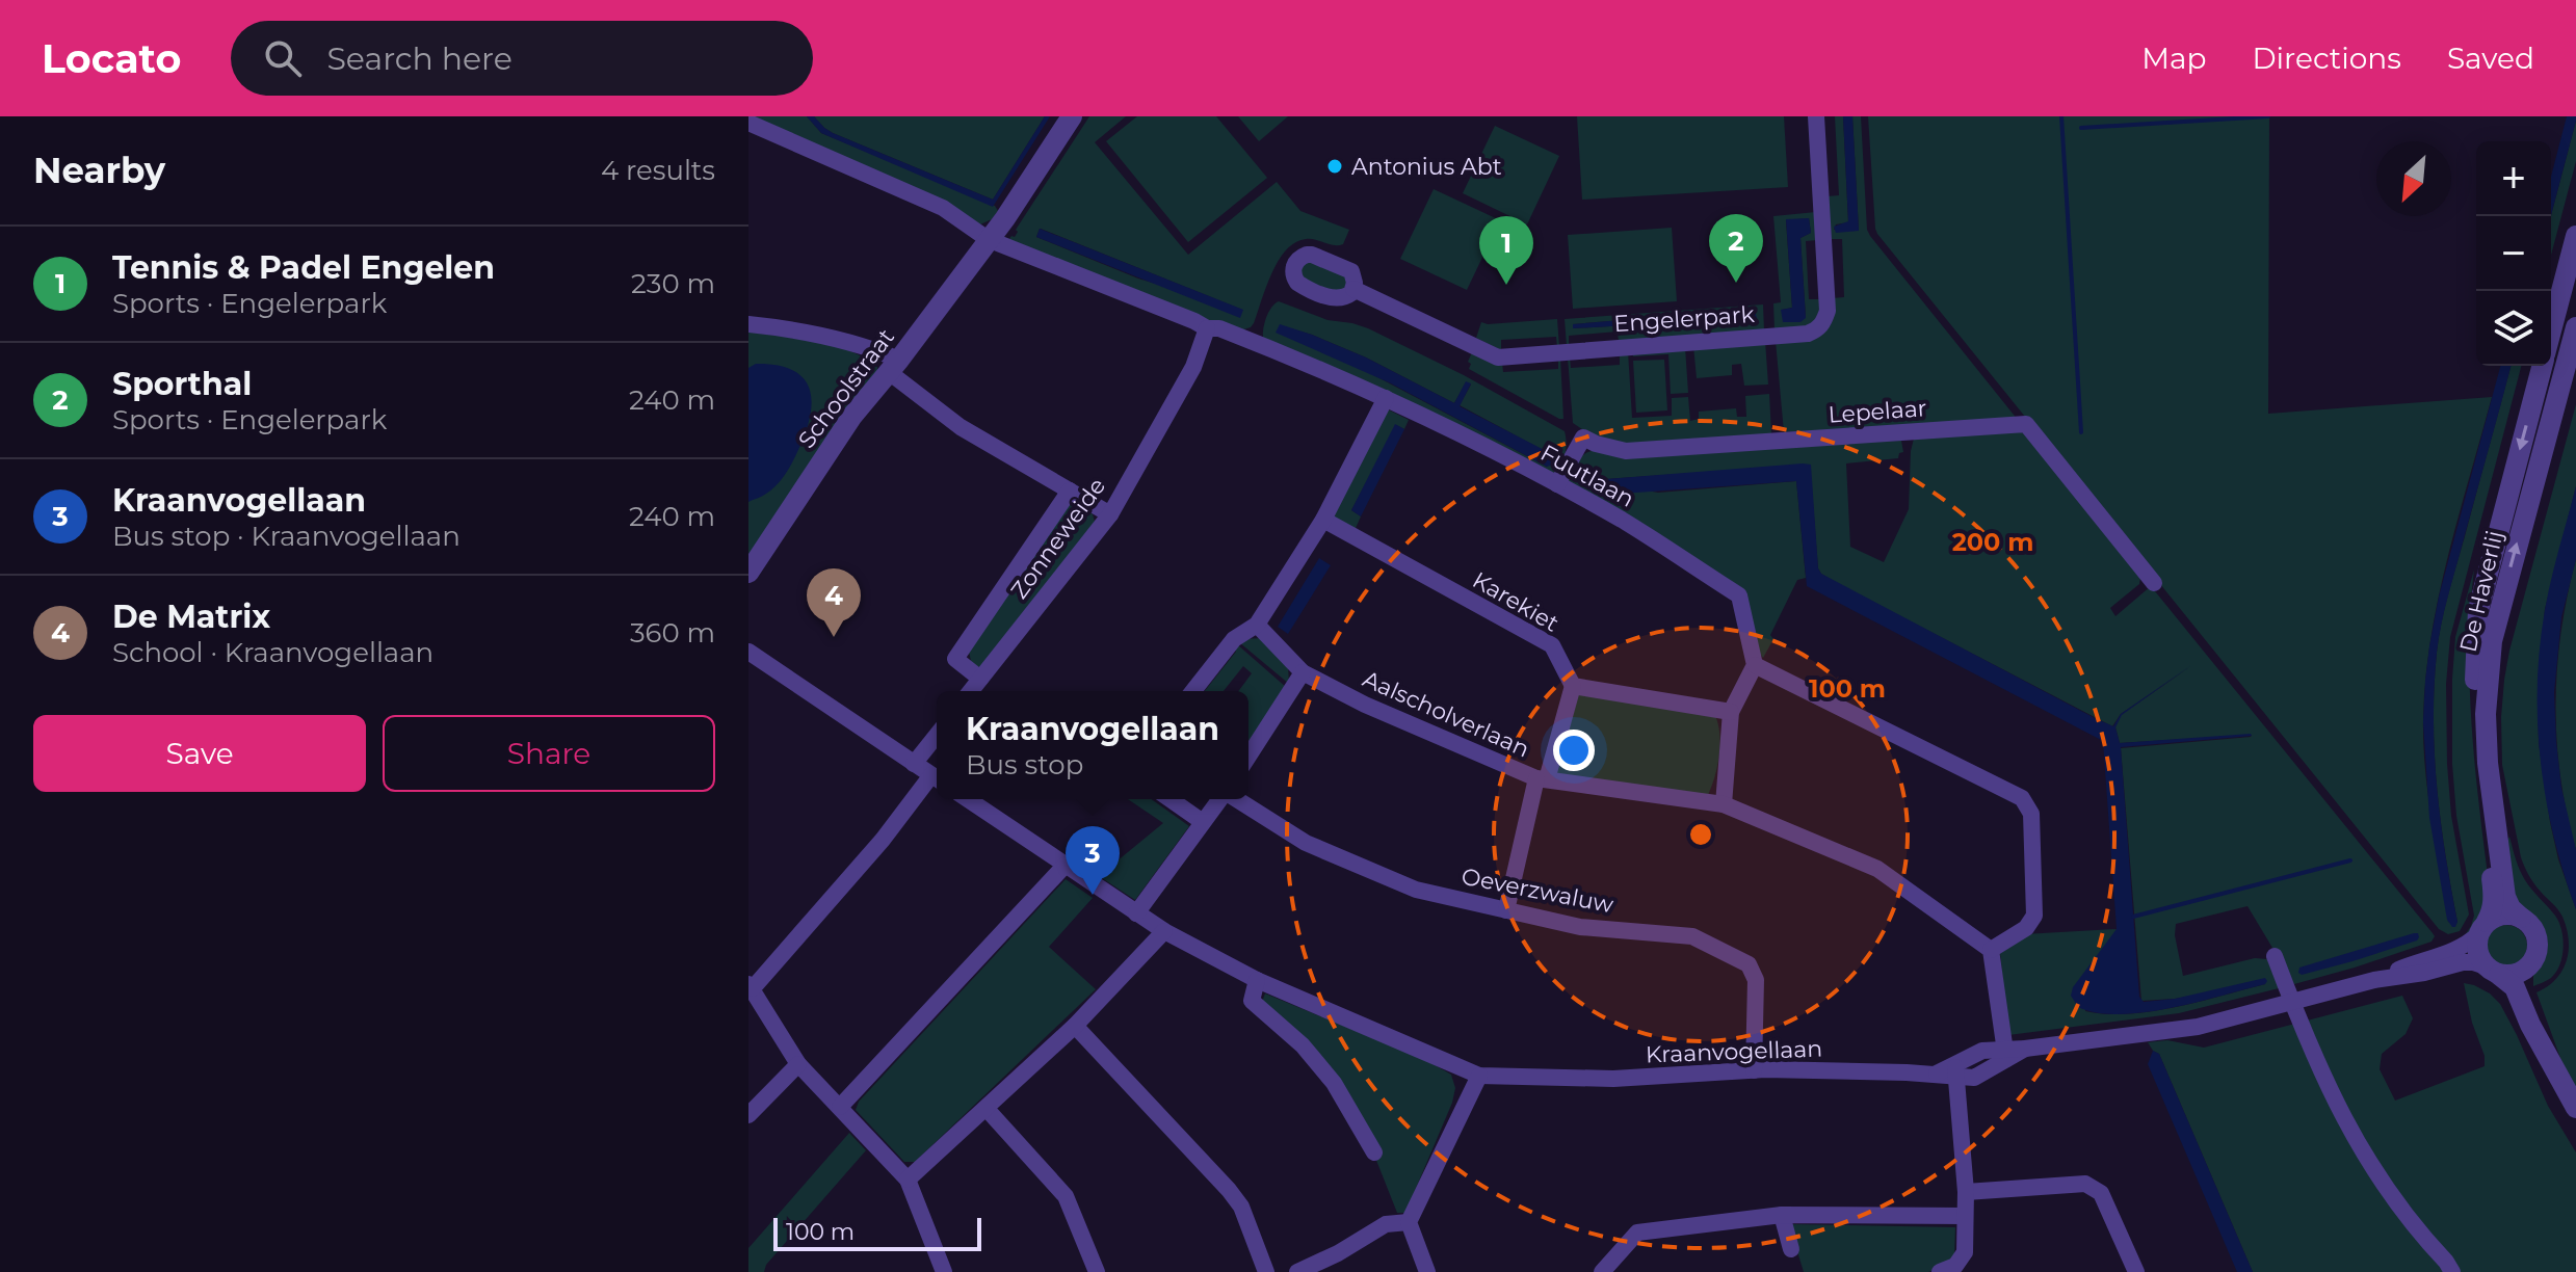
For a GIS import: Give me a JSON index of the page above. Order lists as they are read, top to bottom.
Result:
{
  "streets": {
    "street": [
      "Engelerpark",
      "Schoolstraat",
      "Lepelaar",
      "Fuutlaan",
      "Zonneweide",
      "De Haverlij",
      "Karekiet",
      "Aalscholverlaan",
      "Oeverzwaluw",
      "Kraanvogellaan"
    ]
  },
  "crossings": [
    ["Schoolstraat", "Fuutlaan"],
    ["Lepelaar", "Fuutlaan"],
    ["Fuutlaan", "Zonneweide"],
    ["De Haverlij", "Kraanvogellaan"],
    ["Oeverzwaluw", "Kraanvogellaan"]
  ],
  "places": ["Antonius Abt"],
  "scale_bar": "100 m",
  "north": "bottom left",
  "page": {
    "header": "Locato",
    "search": "Search here",
    "nav": ["Map", "Directions", "Saved"],
    "heading": ["Nearby", "4 results"],
    "map_buttons": ["+", "−"],
    "pins": [
      "2",
      "1",
      "4",
      "3"
    ],
    "list": [
      {
        "mark": "1",
        "name": "Tennis & Padel Engelen",
        "note": "Sports · Engelerpark",
        "value": "230 m"
      },
      {
        "mark": "2",
        "name": "Sporthal",
        "note": "Sports · Engelerpark",
        "value": "240 m"
      },
      {
        "mark": "3",
        "name": "Kraanvogellaan",
        "note": "Bus stop · Kraanvogellaan",
        "value": "240 m"
      },
      {
        "mark": "4",
        "name": "De Matrix",
        "note": "School · Kraanvogellaan",
        "value": "360 m"
      }
    ],
    "buttons": ["Save", "Share"],
    "popup": ["Kraanvogellaan", "Bus stop"],
    "scale": "100 m"
  },
  "rings": ["200 m", "100 m"]
}
